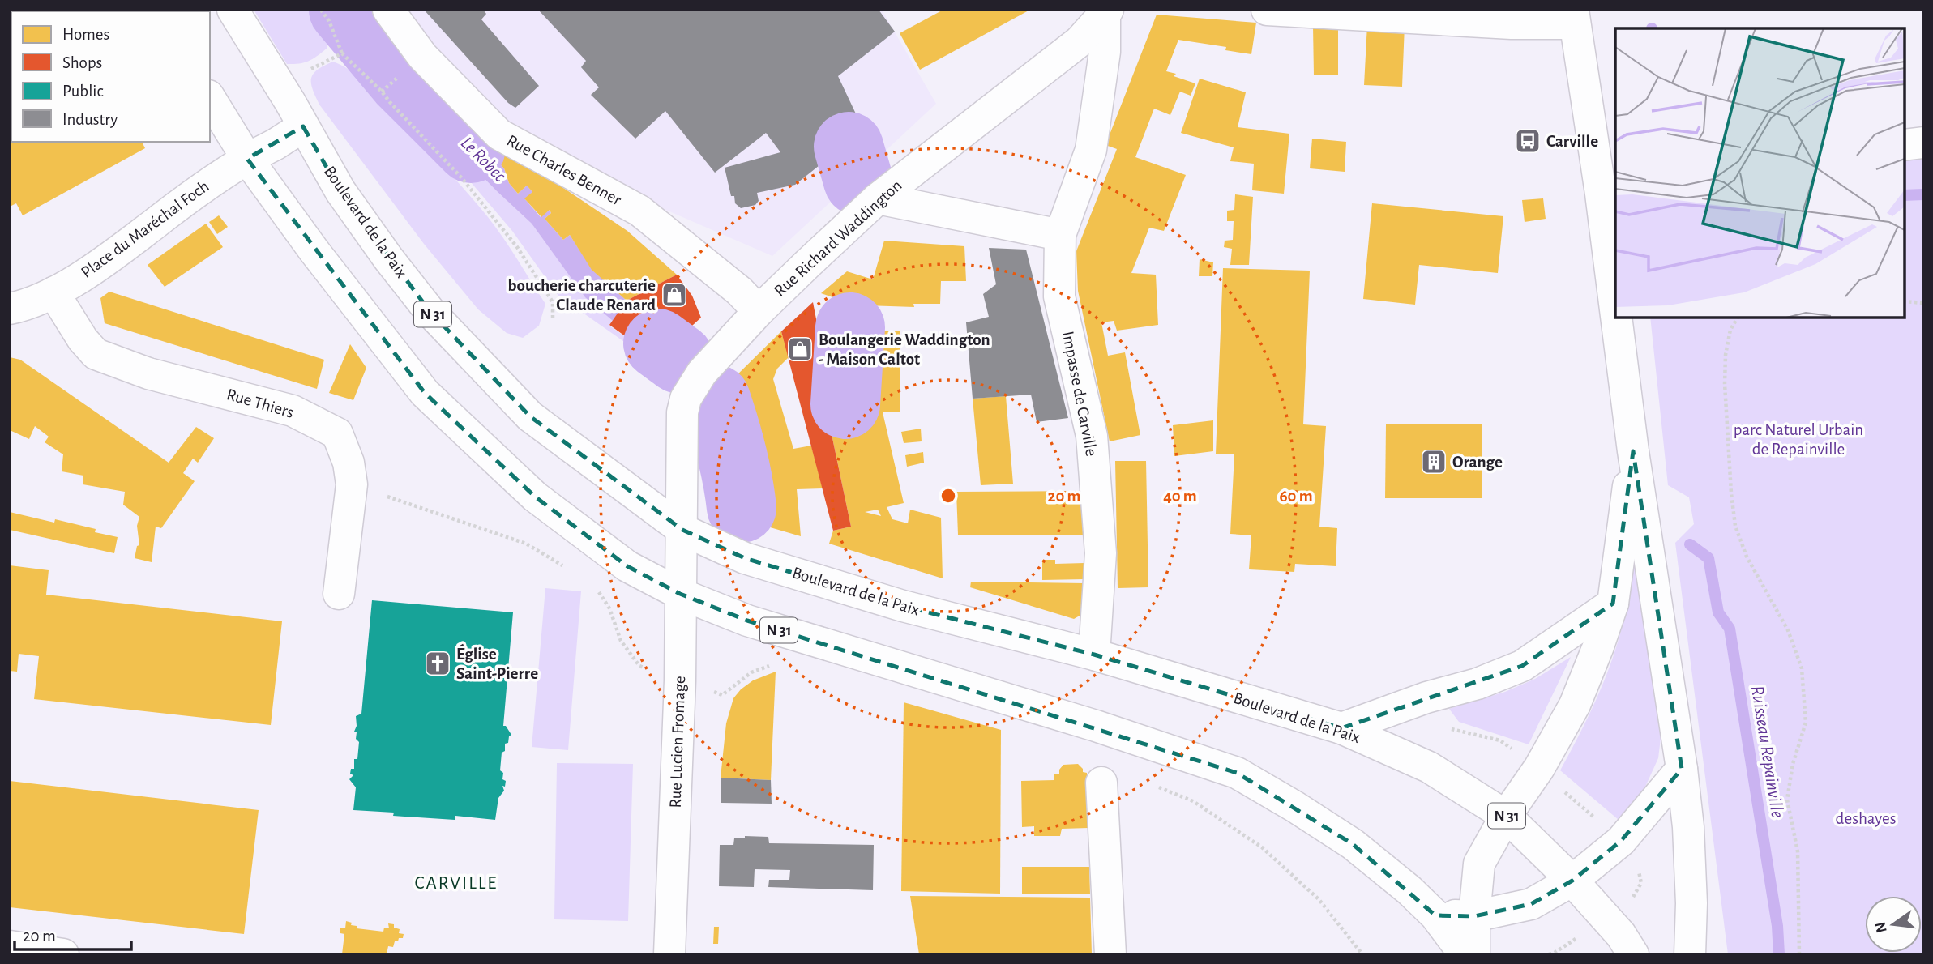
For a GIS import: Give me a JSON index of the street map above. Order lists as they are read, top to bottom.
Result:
{
  "streets": {
    "main road": [
      "Rue Charles Benner",
      "Boulevard de la Paix",
      "Place du Maréchal Foch",
      "Rue Richard Waddington",
      "N 31",
      "Impasse de Carville",
      "Rue Thiers",
      "Rue Lucien Fromage"
    ]
  },
  "crossings": [
    ["Rue Charles Benner", "Rue Richard Waddington"],
    ["Boulevard de la Paix", "Place du Maréchal Foch"],
    ["Boulevard de la Paix", "Rue Richard Waddington"],
    ["Boulevard de la Paix", "Impasse de Carville"],
    ["Boulevard de la Paix", "Rue Lucien Fromage"],
    ["Place du Maréchal Foch", "N 31"],
    ["Place du Maréchal Foch", "Rue Thiers"],
    ["Rue Richard Waddington", "Impasse de Carville"],
    ["Rue Richard Waddington", "Rue Lucien Fromage"],
    ["N 31", "Rue Lucien Fromage"]
  ],
  "districts": ["CARVILLE"],
  "water": ["Le Robec", "Ruisseau Repainville"],
  "parks": ["parc Naturel Urbain de Repainville", "deshayes"],
  "places": {
    "bus stop": ["Carville"],
    "shop": ["boucherie charcuterie Claude Renard", "Boulangerie Waddington - Maison Caltot"],
    "building": ["Orange"],
    "church": ["Église Saint-Pierre"]
  },
  "legend": [
    "Homes",
    "Shops",
    "Public",
    "Industry"
  ],
  "scale_bar": "20 m",
  "north": "left",
  "rings": ["20 m", "40 m", "60 m"]
}
